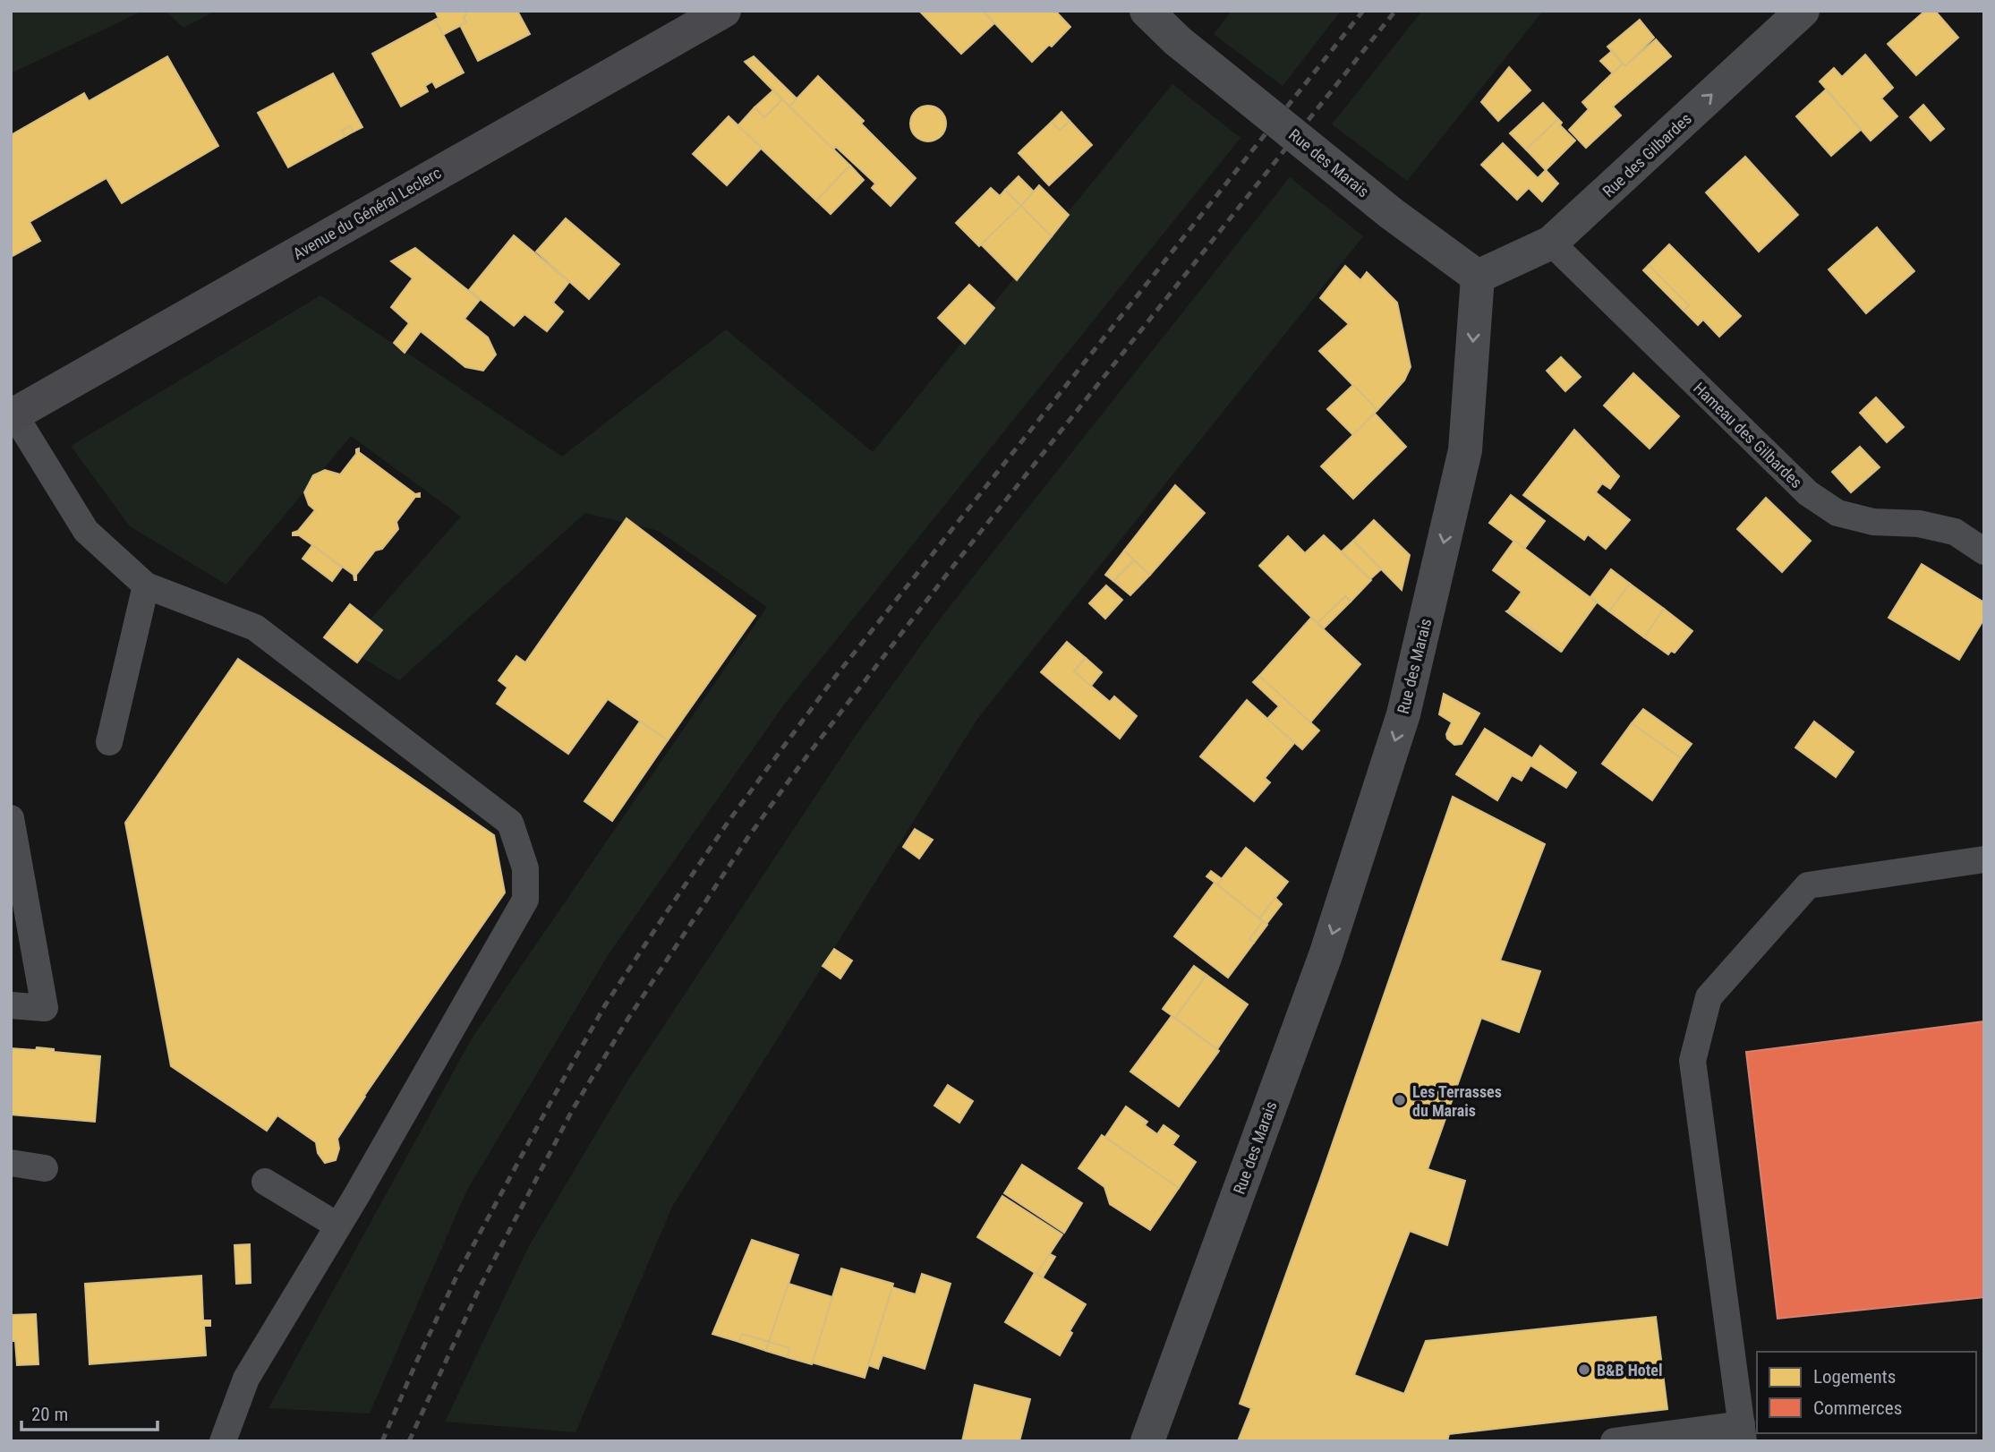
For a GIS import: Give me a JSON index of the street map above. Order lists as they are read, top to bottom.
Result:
{
  "streets": {
    "main road": ["Avenue du Général Leclerc"],
    "street": ["Rue des Gilbardes", "Rue des Marais"],
    "lane": ["Hameau des Gilbardes"]
  },
  "crossings": [
    ["Rue des Gilbardes", "Rue des Marais"],
    ["Rue des Gilbardes", "Hameau des Gilbardes"]
  ],
  "one_way": ["Rue des Gilbardes", "Rue des Marais"],
  "places": ["Les Terrasses du Marais", "B&B Hotel"],
  "legend": ["Logements", "Commerces"],
  "scale_bar": "20 m"
}
